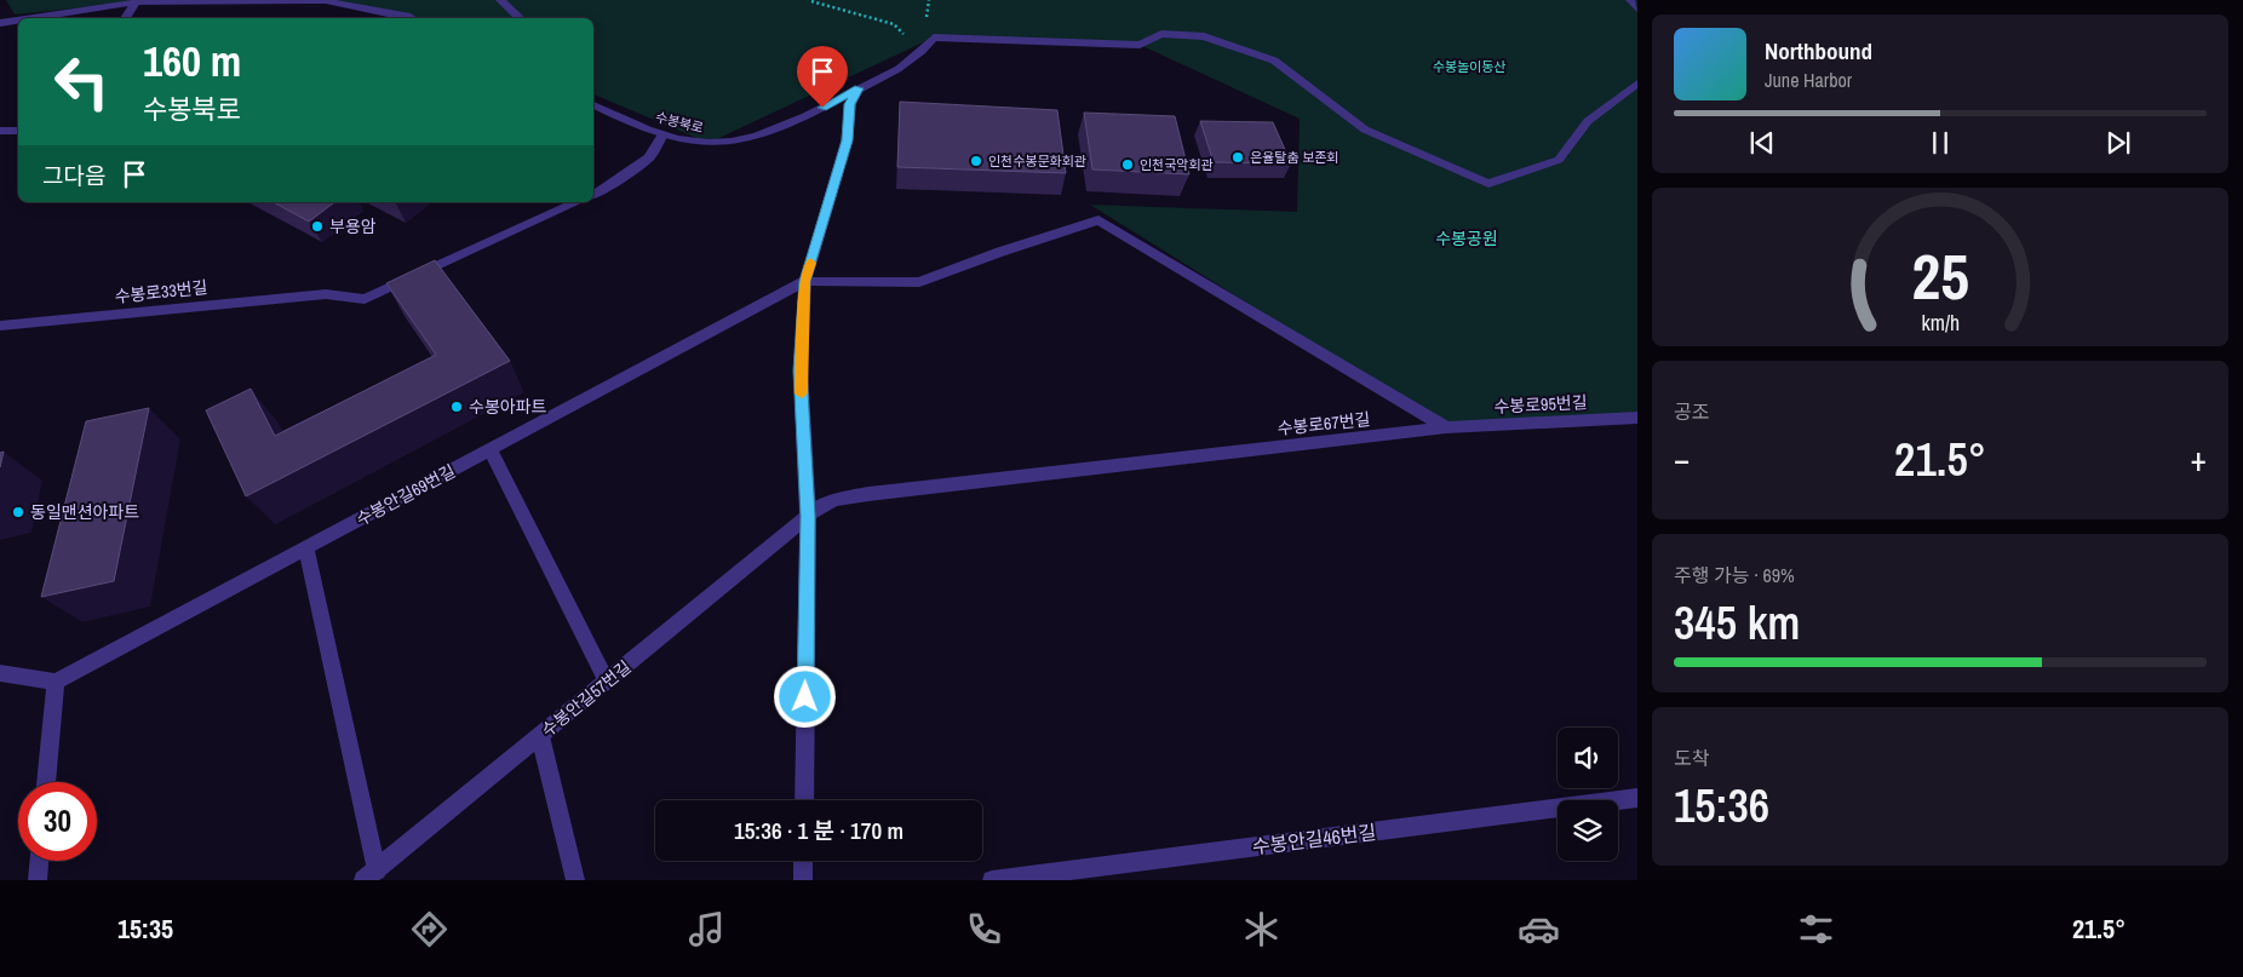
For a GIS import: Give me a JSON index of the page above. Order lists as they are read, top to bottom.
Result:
{
  "streets": {
    "street": [
      "수봉북로",
      "수봉로33번길",
      "수봉로95번길",
      "수봉로67번길",
      "수봉안길69번길",
      "수봉안길57번길",
      "수봉안길46번길"
    ]
  },
  "crossings": [
    ["수봉로95번길", "수봉로67번길"],
    ["수봉로67번길", "수봉안길69번길"],
    ["수봉로67번길", "수봉안길57번길"]
  ],
  "parks": ["수봉놀이동산", "수봉공원"],
  "places": [
    "은율탈춤 보존회",
    "인천수봉문화회관",
    "인천국악회관",
    "부용암",
    "수봉아파트",
    "동일맨션아파트"
  ],
  "page": {
    "turn": ["160 m", "수봉북로"],
    "song": ["Northbound", "June Harbor"],
    "then": "그다음",
    "tile": [
      "공조",
      ["주행 가능 · 69%", "345 km"],
      ["도착", "15:36"]
    ],
    "heat": ["−", "21.5°", "+"],
    "limit": "30",
    "trip": "15:36 · 1 분 · 170 m",
    "tabs": ["15:35", "21.5°"],
    "gauge": ["25", "km/h"]
  }
}
